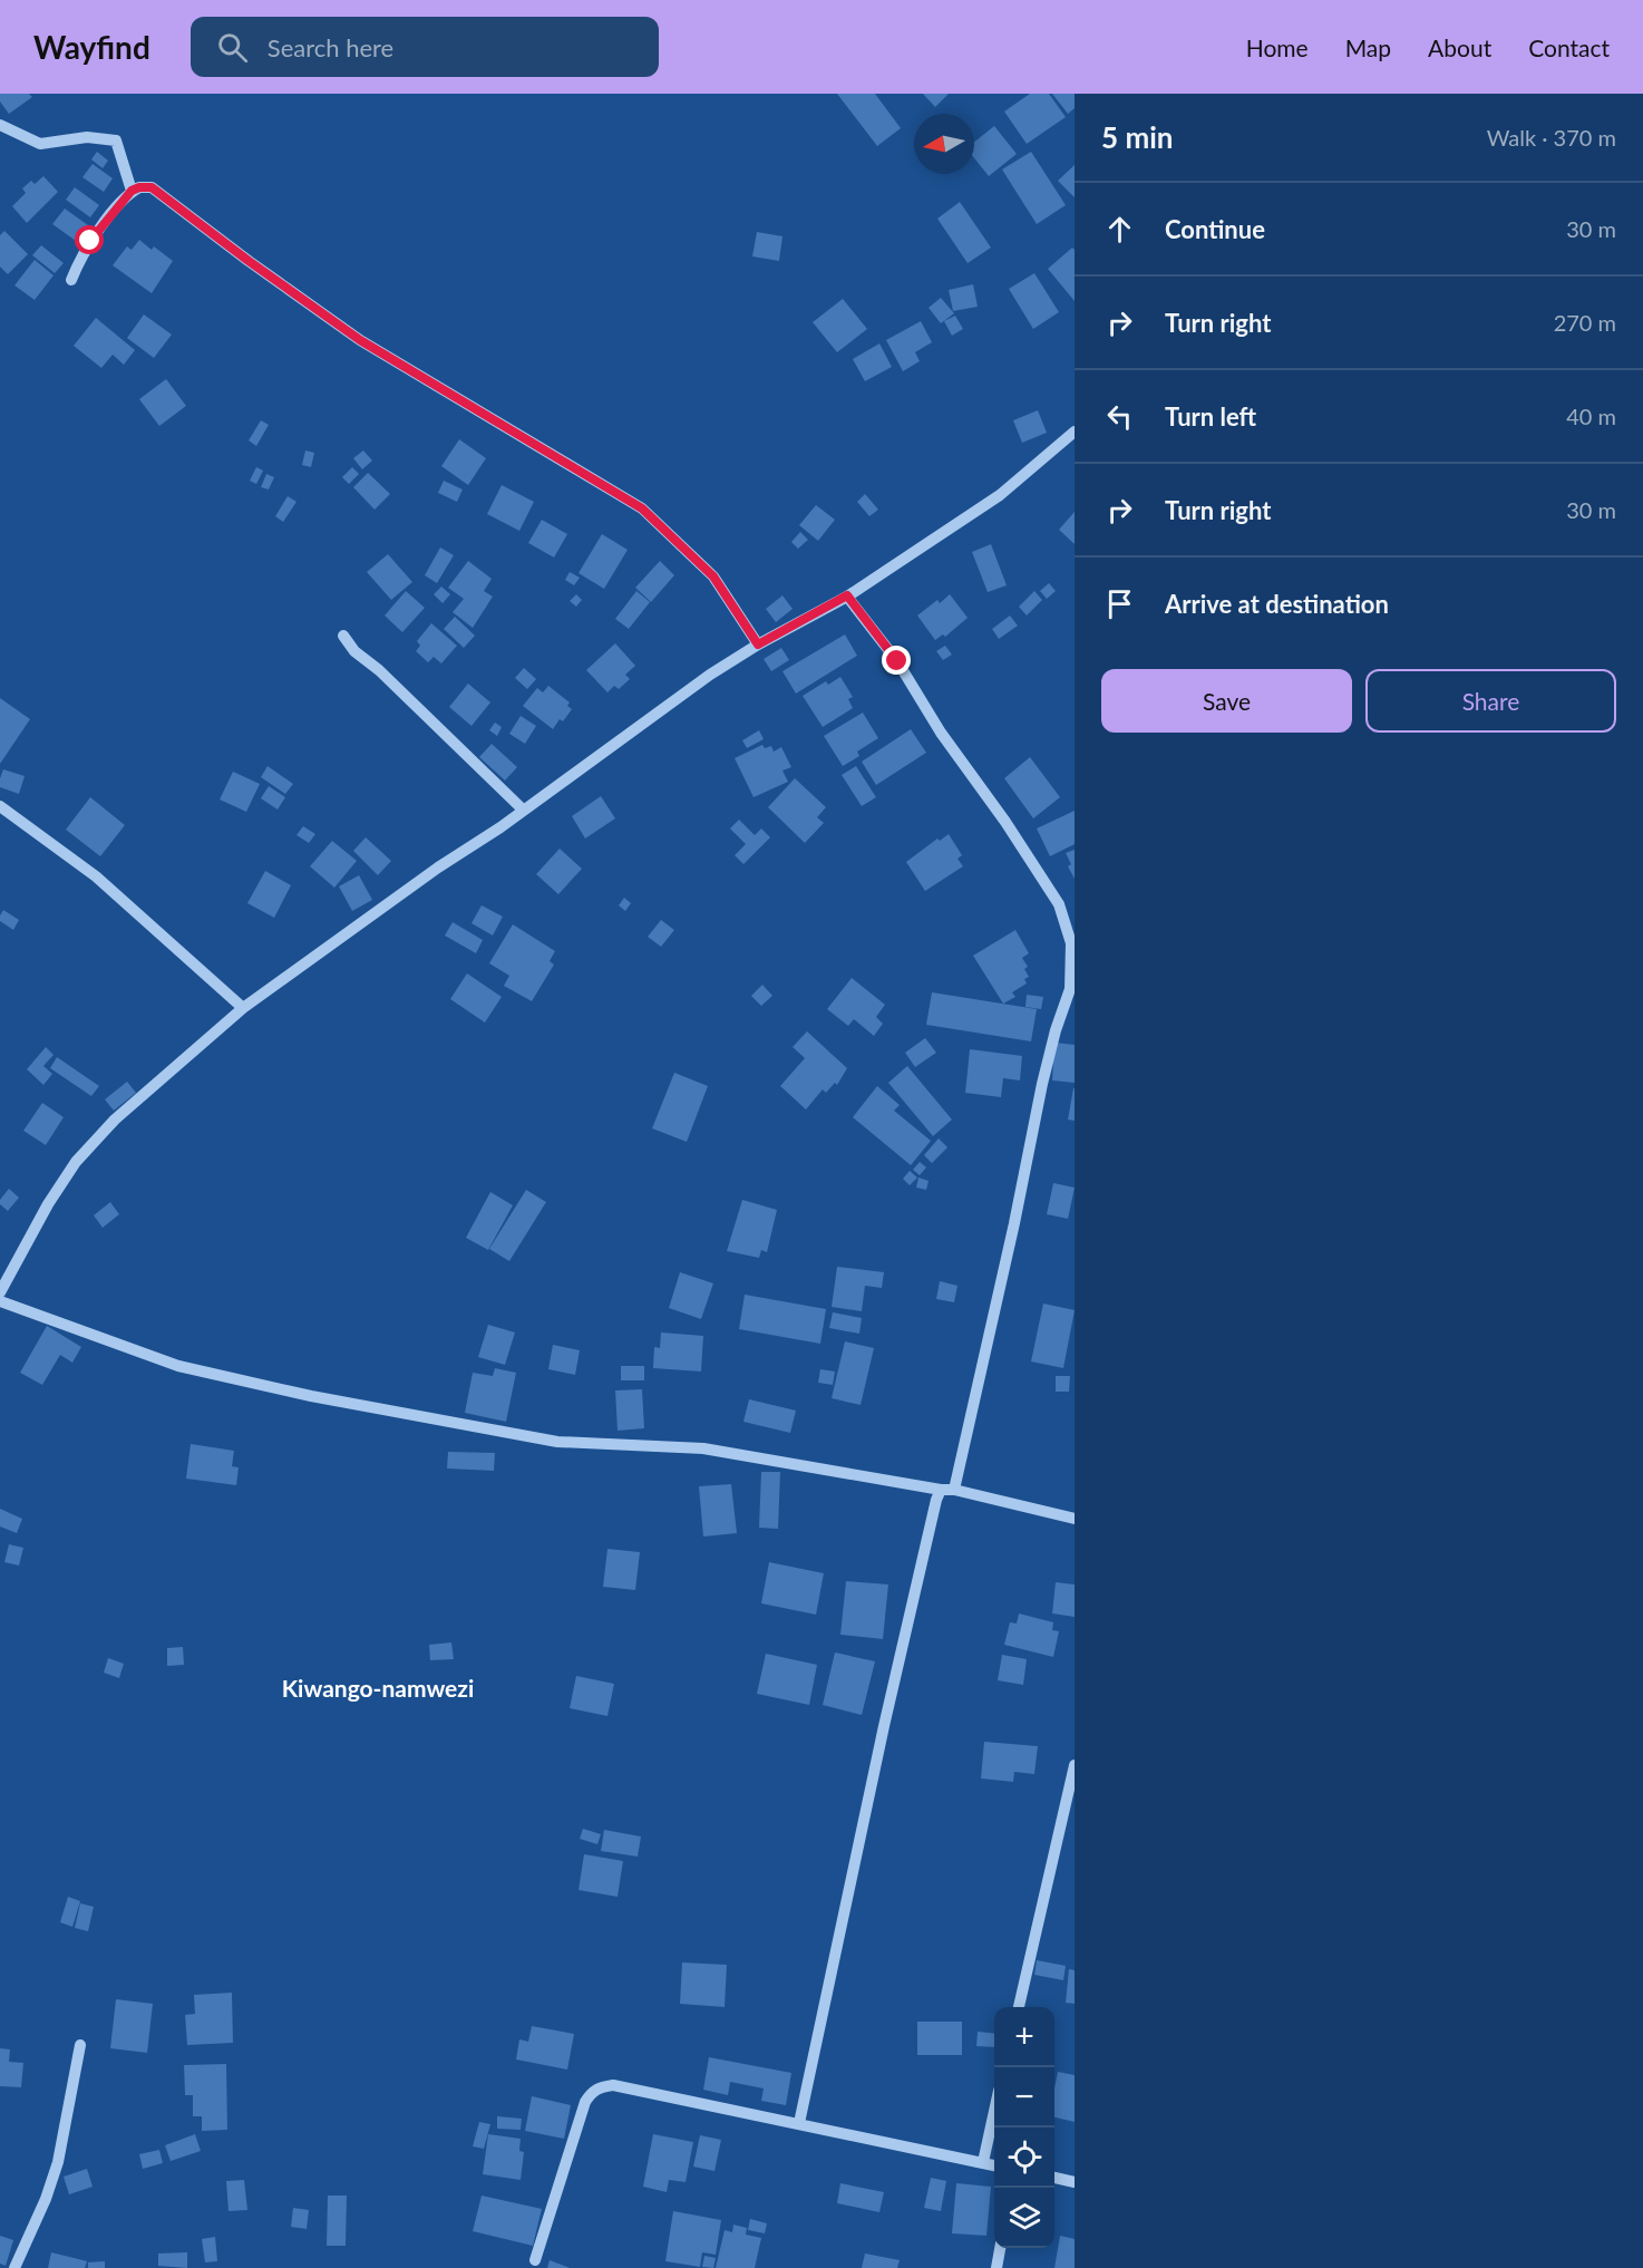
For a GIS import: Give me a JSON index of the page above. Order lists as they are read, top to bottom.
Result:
{
  "districts": ["Kiwango-namwezi"],
  "north": "left",
  "page": {
    "header": "Wayfind",
    "search": "Search here",
    "nav": [
      "Home",
      "Map",
      "About",
      "Contact"
    ],
    "heading": ["5 min", "Walk · 370 m"],
    "list": [
      ["Continue", "30 m"],
      ["Turn right", "270 m"],
      ["Turn left", "40 m"],
      ["Turn right", "30 m"],
      "Arrive at destination"
    ],
    "buttons": ["Save", "Share"],
    "map_buttons": ["+", "−"]
  }
}
